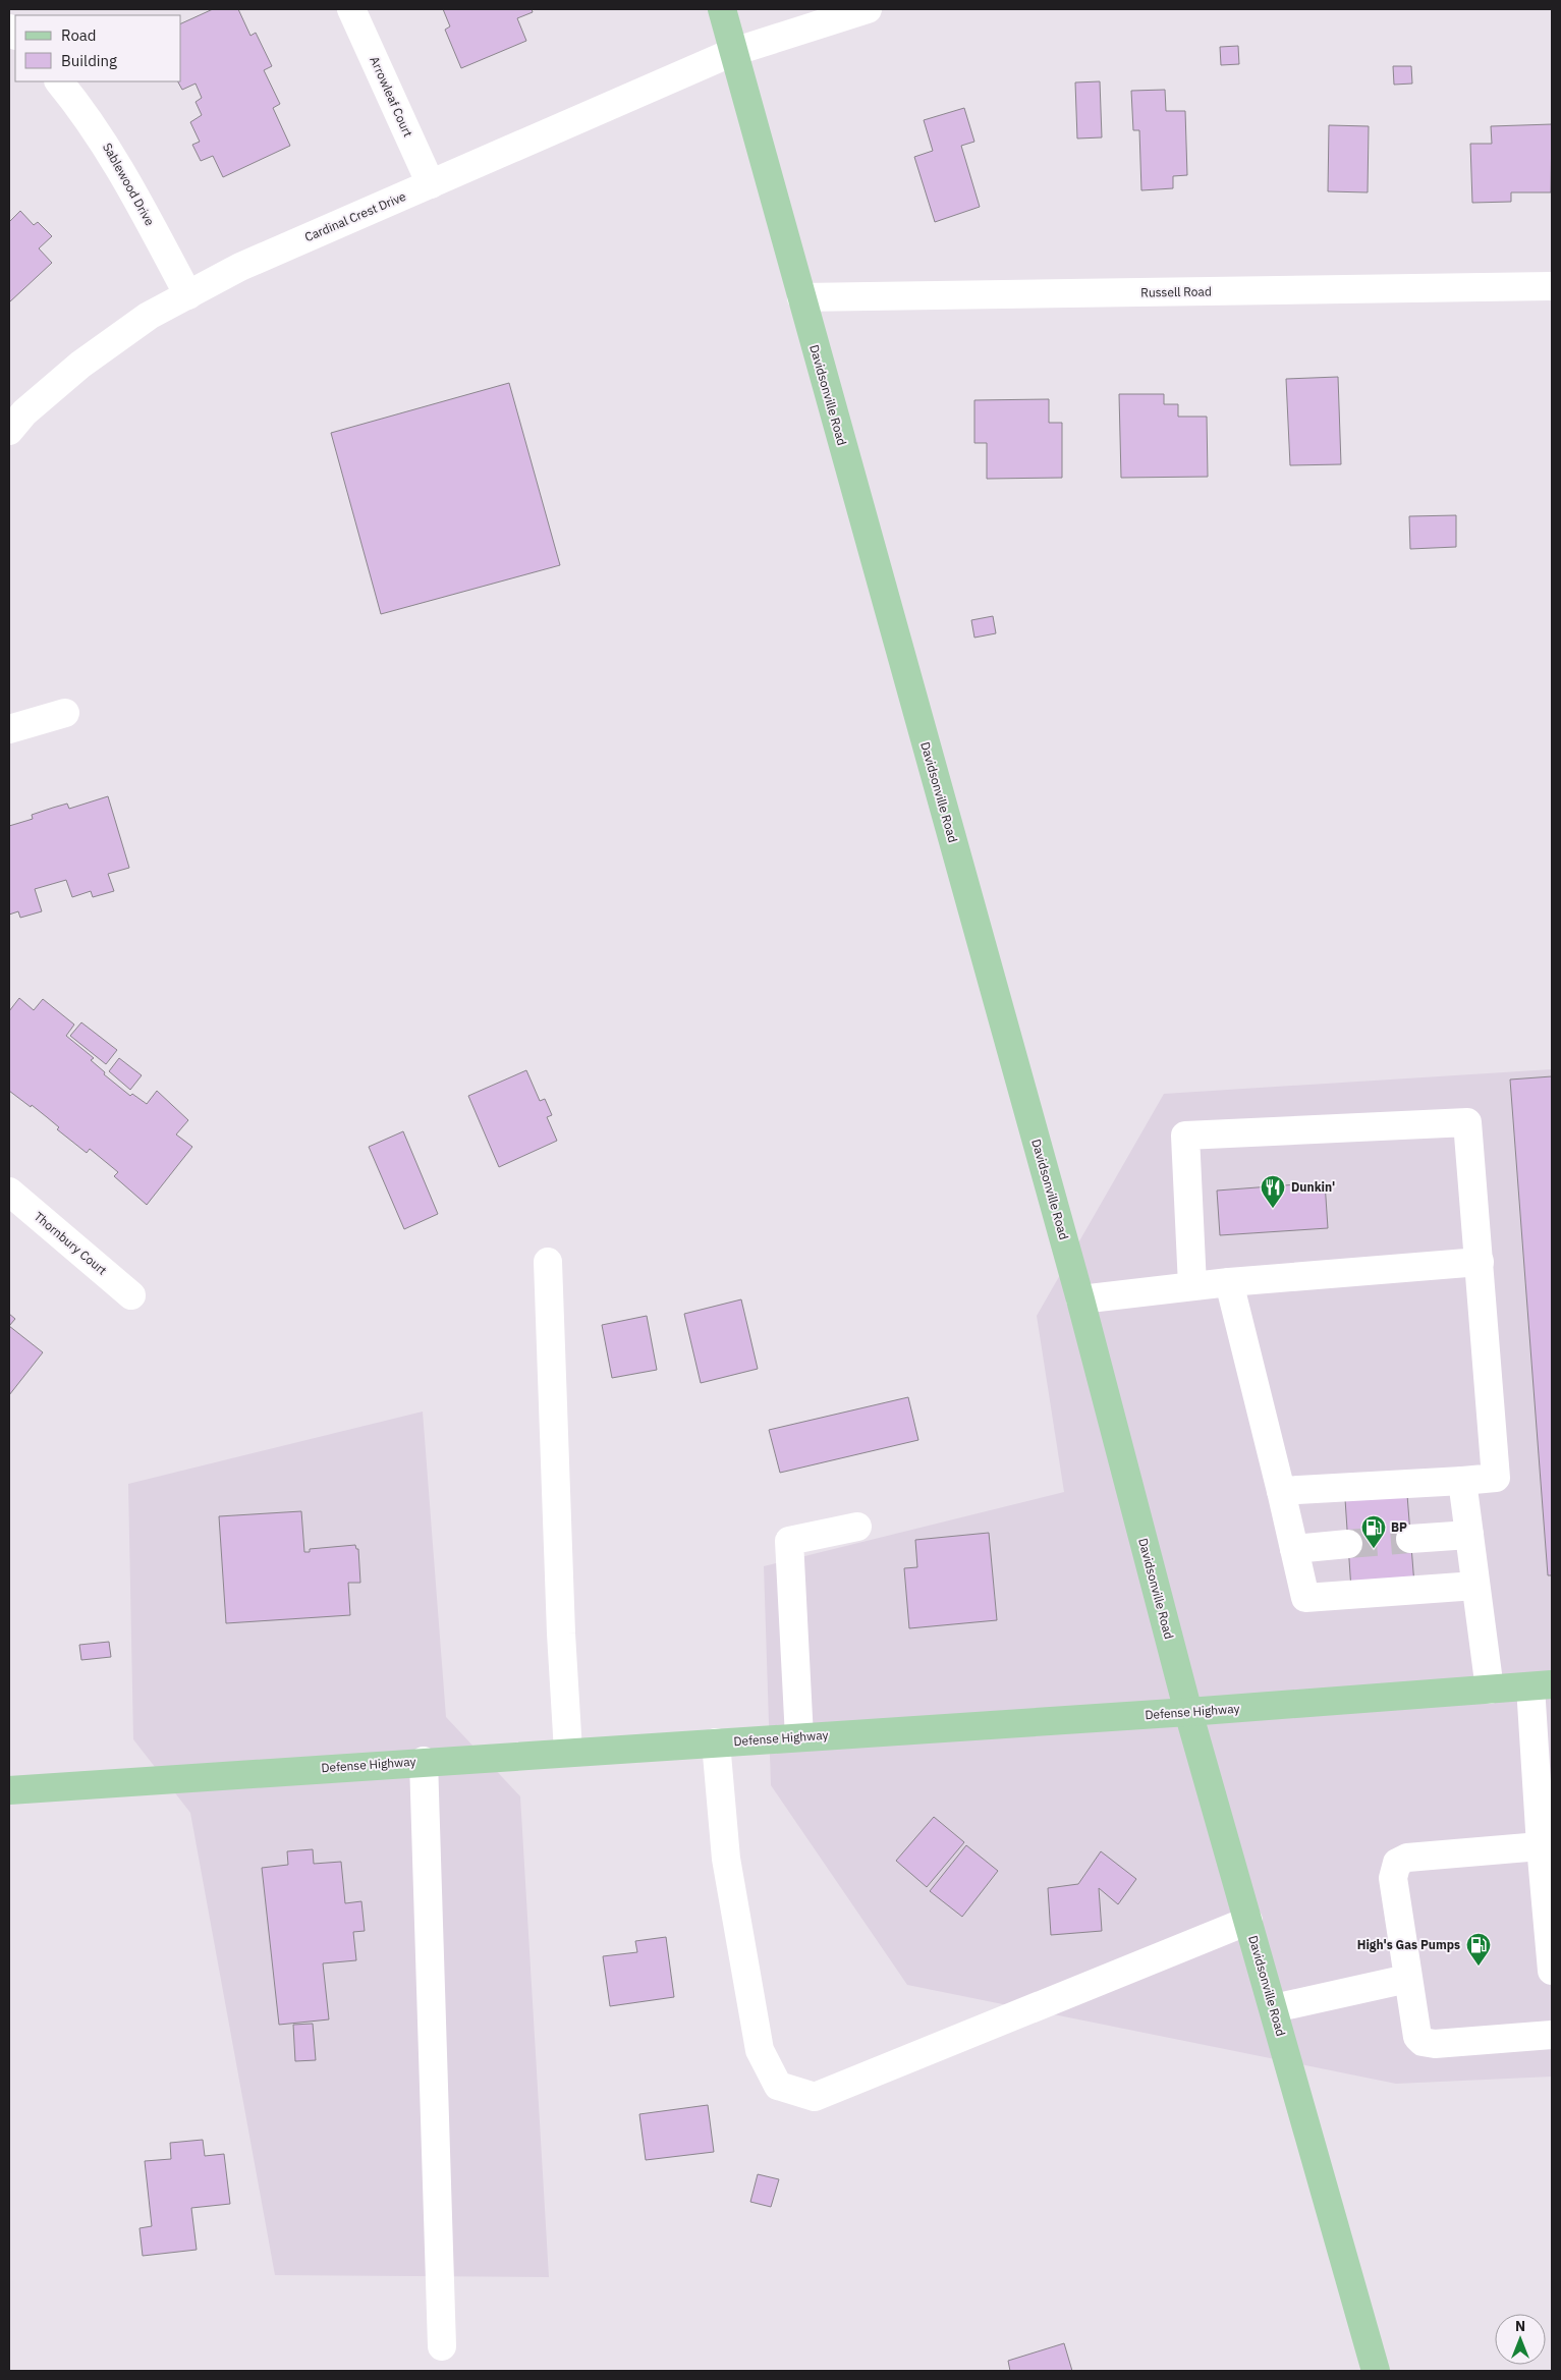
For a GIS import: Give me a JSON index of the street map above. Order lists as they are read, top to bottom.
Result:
{
  "streets": {
    "main road": ["Davidsonville Road", "Defense Highway"],
    "street": [
      "Arrowleaf Court",
      "Sablewood Drive",
      "Cardinal Crest Drive",
      "Russell Road",
      "Thornbury Court"
    ]
  },
  "crossings": [
    ["Arrowleaf Court", "Cardinal Crest Drive"],
    ["Sablewood Drive", "Cardinal Crest Drive"],
    ["Cardinal Crest Drive", "Davidsonville Road"],
    ["Russell Road", "Davidsonville Road"],
    ["Davidsonville Road", "Defense Highway"]
  ],
  "places": {
    "restaurant": ["Dunkin'"],
    "fuel station": ["BP", "High's Gas Pumps"]
  },
  "legend": ["Road", "Building"],
  "north": "top"
}
